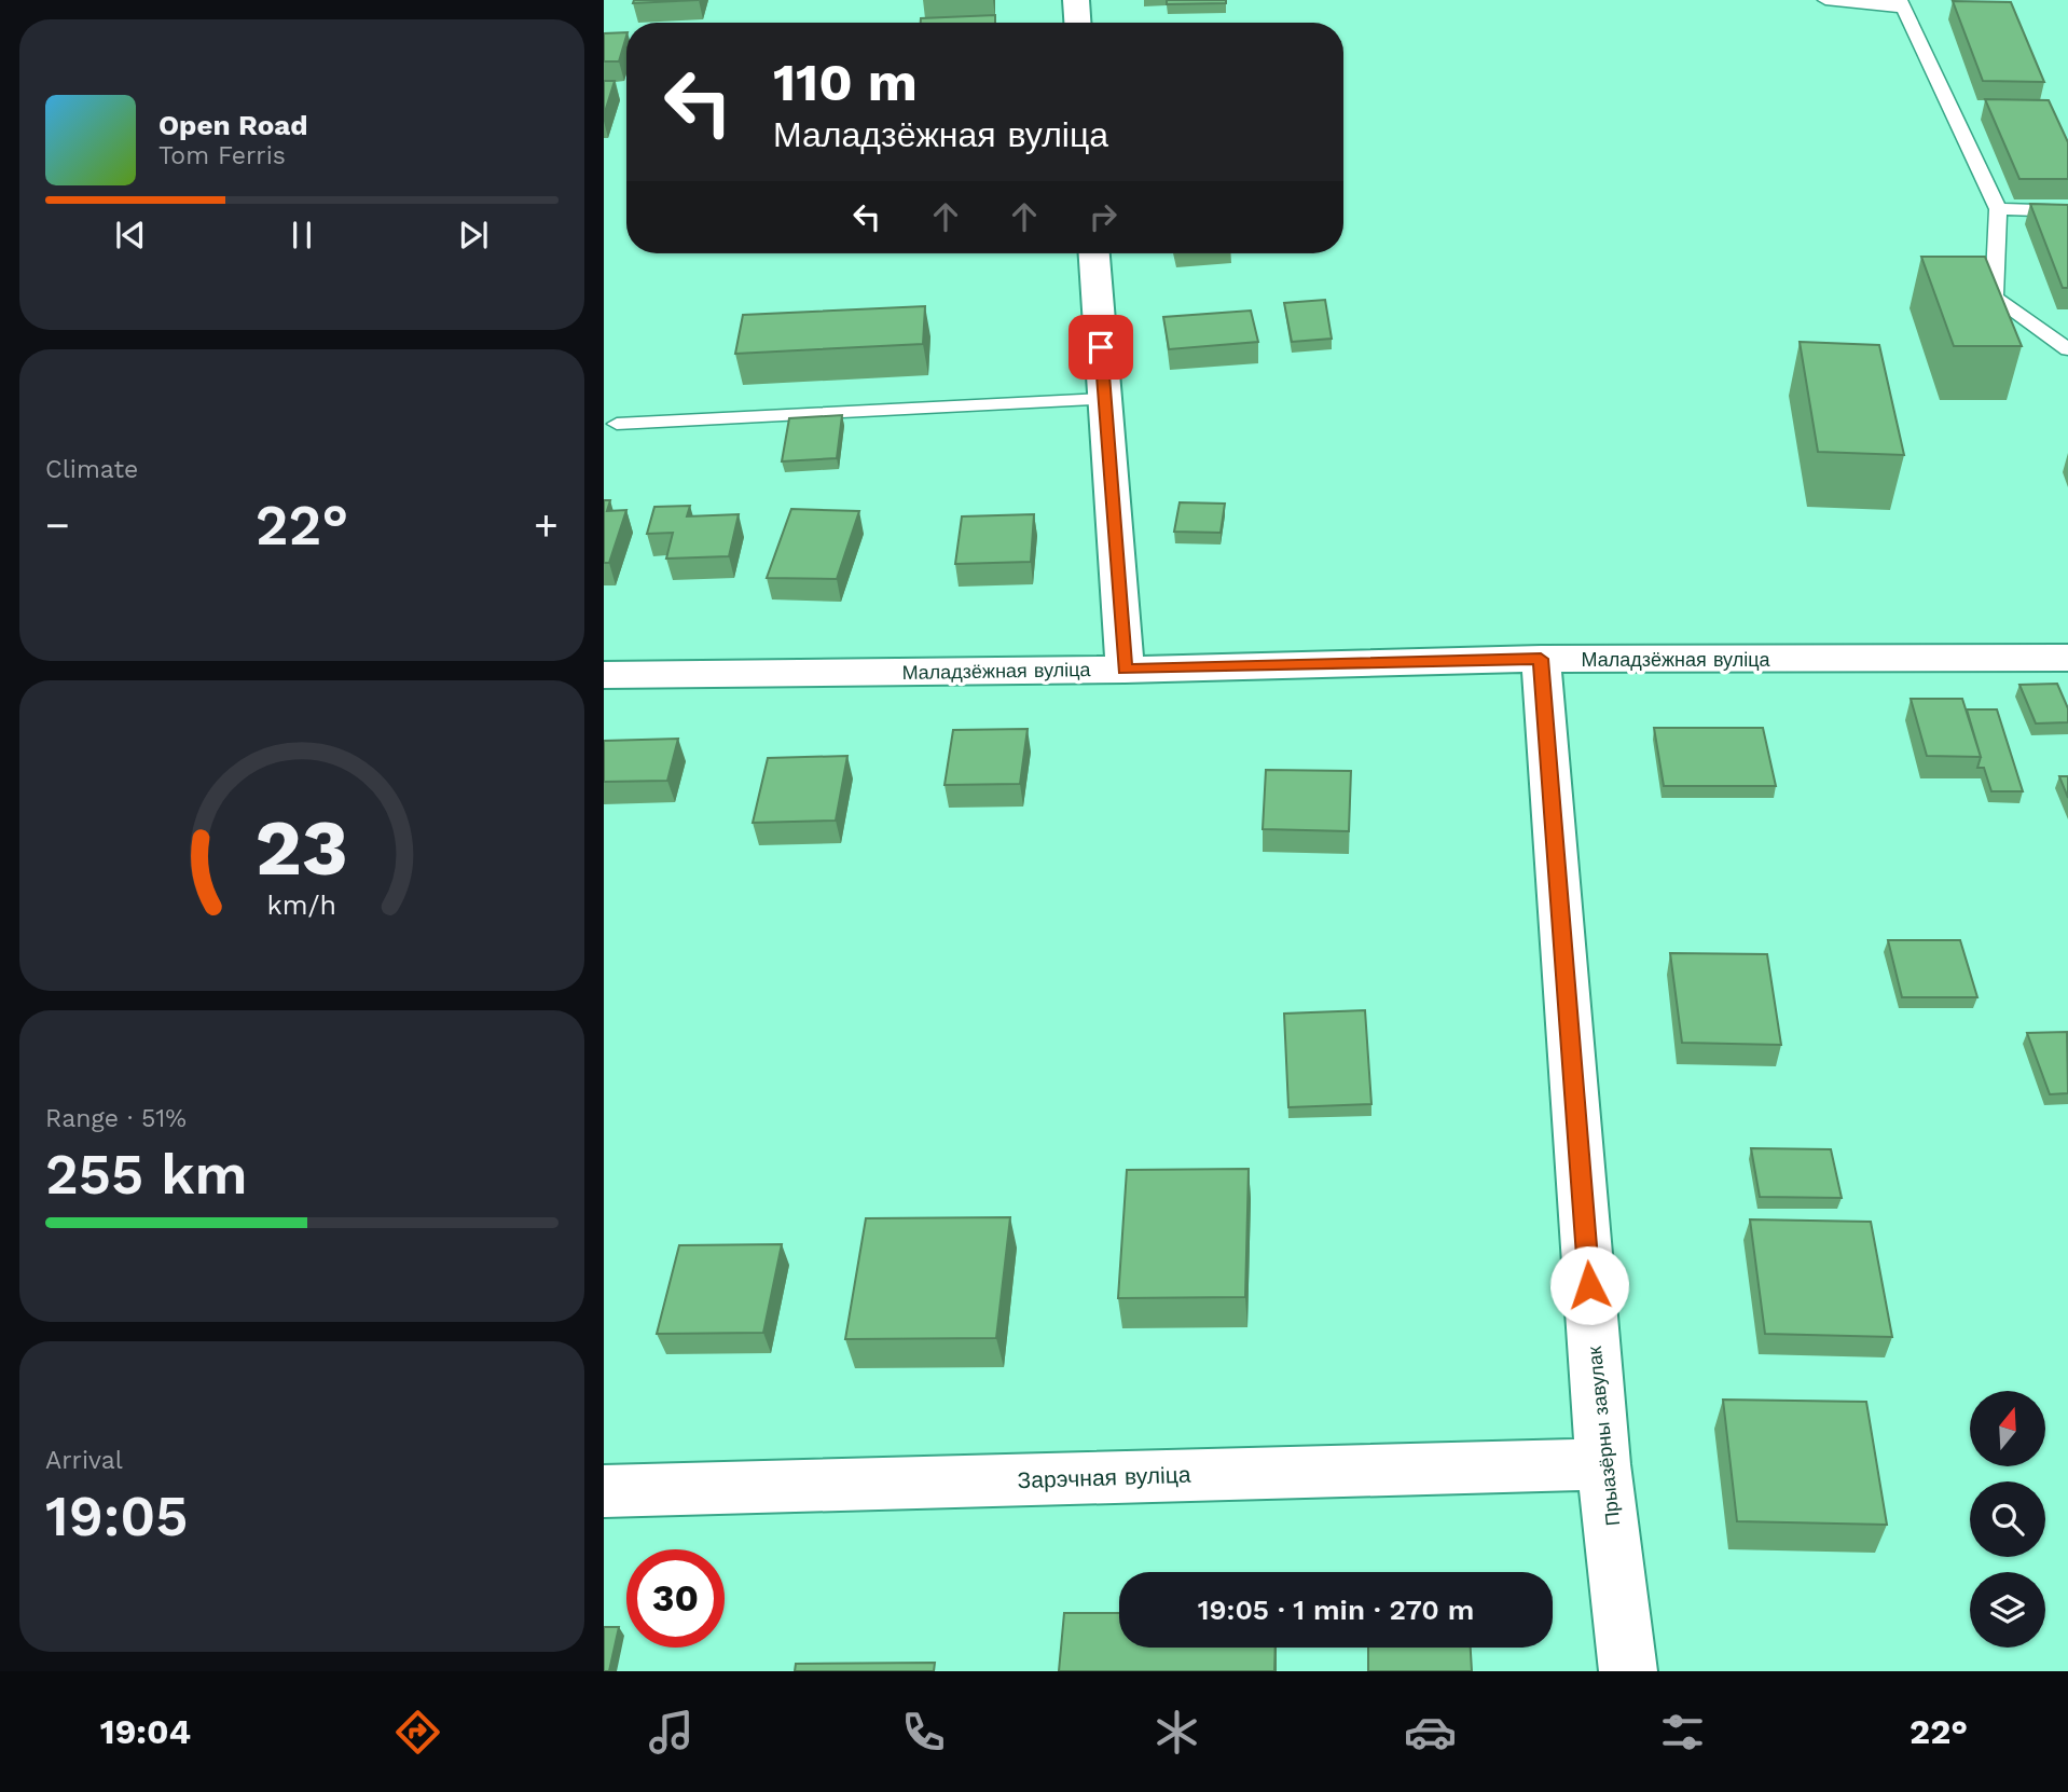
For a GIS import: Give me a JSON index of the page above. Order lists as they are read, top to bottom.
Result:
{
  "streets": {
    "street": ["Маладзёжная вуліца", "Прыазёрны завулак", "Зарэчная вуліца"]
  },
  "crossings": [
    ["Маладзёжная вуліца", "Прыазёрны завулак"],
    ["Прыазёрны завулак", "Зарэчная вуліца"]
  ],
  "north": "top",
  "page": {
    "turn": ["110 m", "Маладзёжная вуліца"],
    "song": ["Open Road", "Tom Ferris"],
    "tile": [
      "Climate",
      ["Range · 51%", "255 km"],
      ["Arrival", "19:05"]
    ],
    "heat": ["−", "22°", "+"],
    "limit": "30",
    "trip": "19:05 · 1 min · 270 m",
    "tabs": ["19:04", "22°"],
    "gauge": ["23", "km/h"]
  }
}
